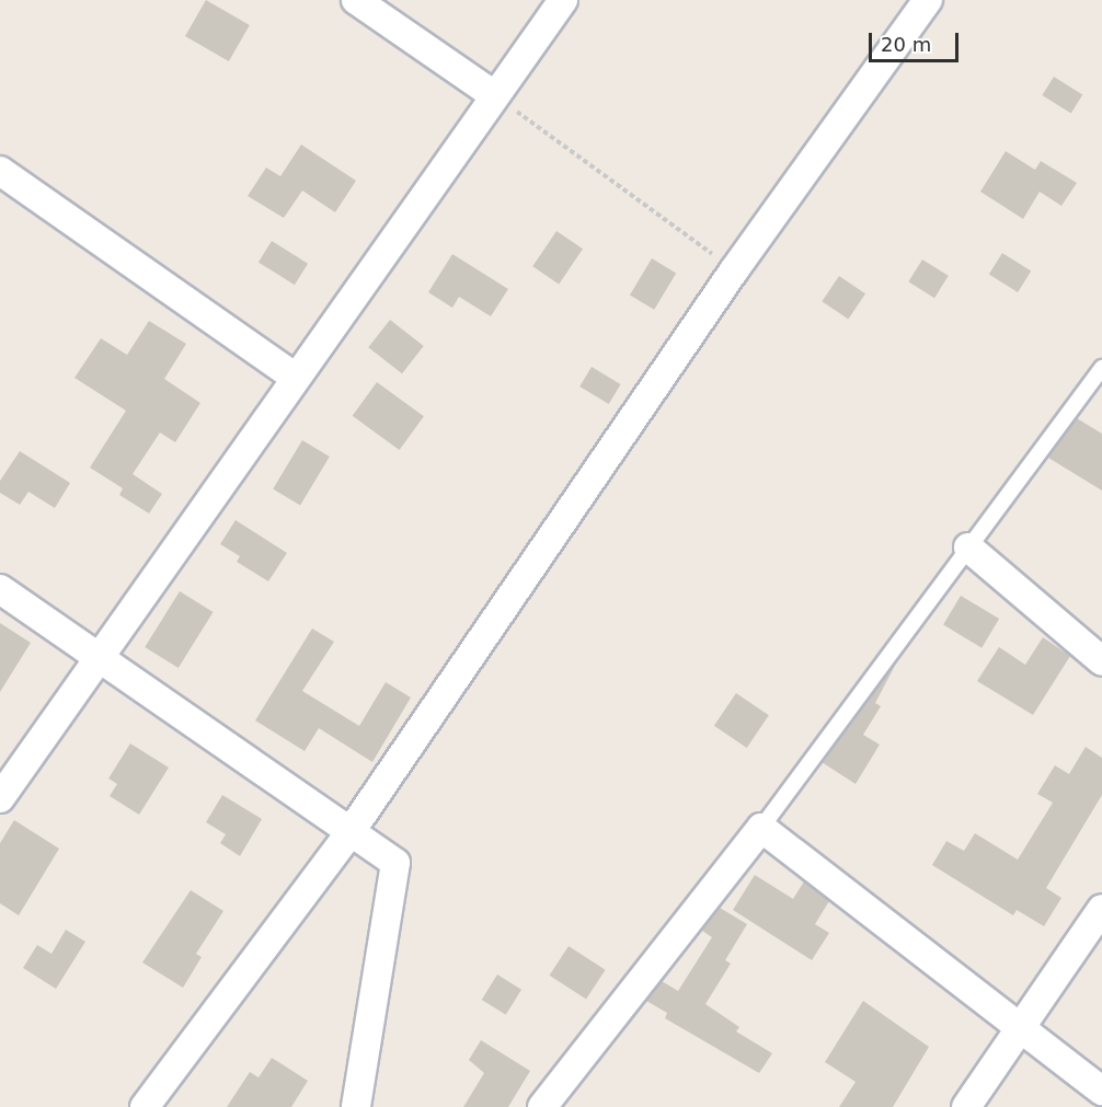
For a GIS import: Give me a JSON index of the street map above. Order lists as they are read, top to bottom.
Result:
{
  "scale_bar": "20 m"
}
